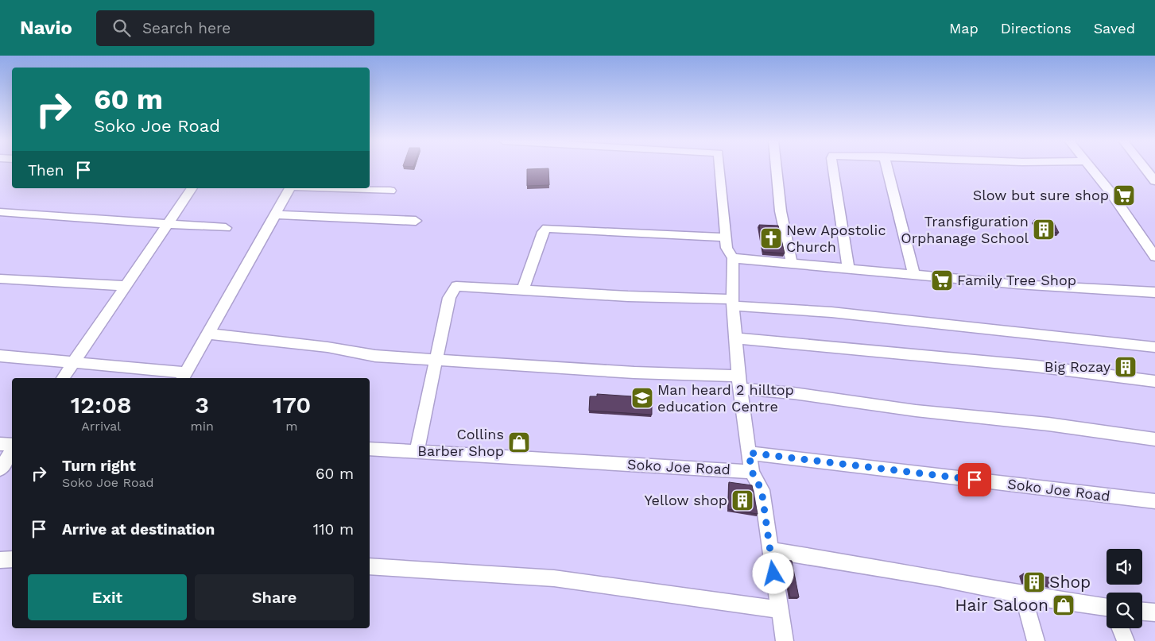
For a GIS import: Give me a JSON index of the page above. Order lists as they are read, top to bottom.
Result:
{
  "streets": {
    "street": ["Soko Joe Road"]
  },
  "places": {
    "supermarket": ["Slow but sure shop", "Family Tree Shop"],
    "building": [
      "Transfiguration Orphanage School",
      "Big Rozay",
      "Yellow shop",
      "Shop"
    ],
    "church": ["New Apostolic Church"],
    "school or university": ["Man heard 2 hilltop education Centre"],
    "shop": ["Collins Barber Shop", "Hair Saloon"]
  },
  "page": {
    "header": "Navio",
    "search": "Search here",
    "nav": ["Map", "Directions", "Saved"],
    "turn": ["60 m", "Soko Joe Road"],
    "then": "Then",
    "eta": [
      "12:08",
      "Arrival",
      "3",
      "min",
      "170",
      "m"
    ],
    "list": [
      {
        "name": "Turn right",
        "note": "Soko Joe Road",
        "value": "60 m"
      },
      {
        "name": "Arrive at destination",
        "value": "110 m"
      }
    ],
    "buttons": ["Exit", "Share"]
  }
}
